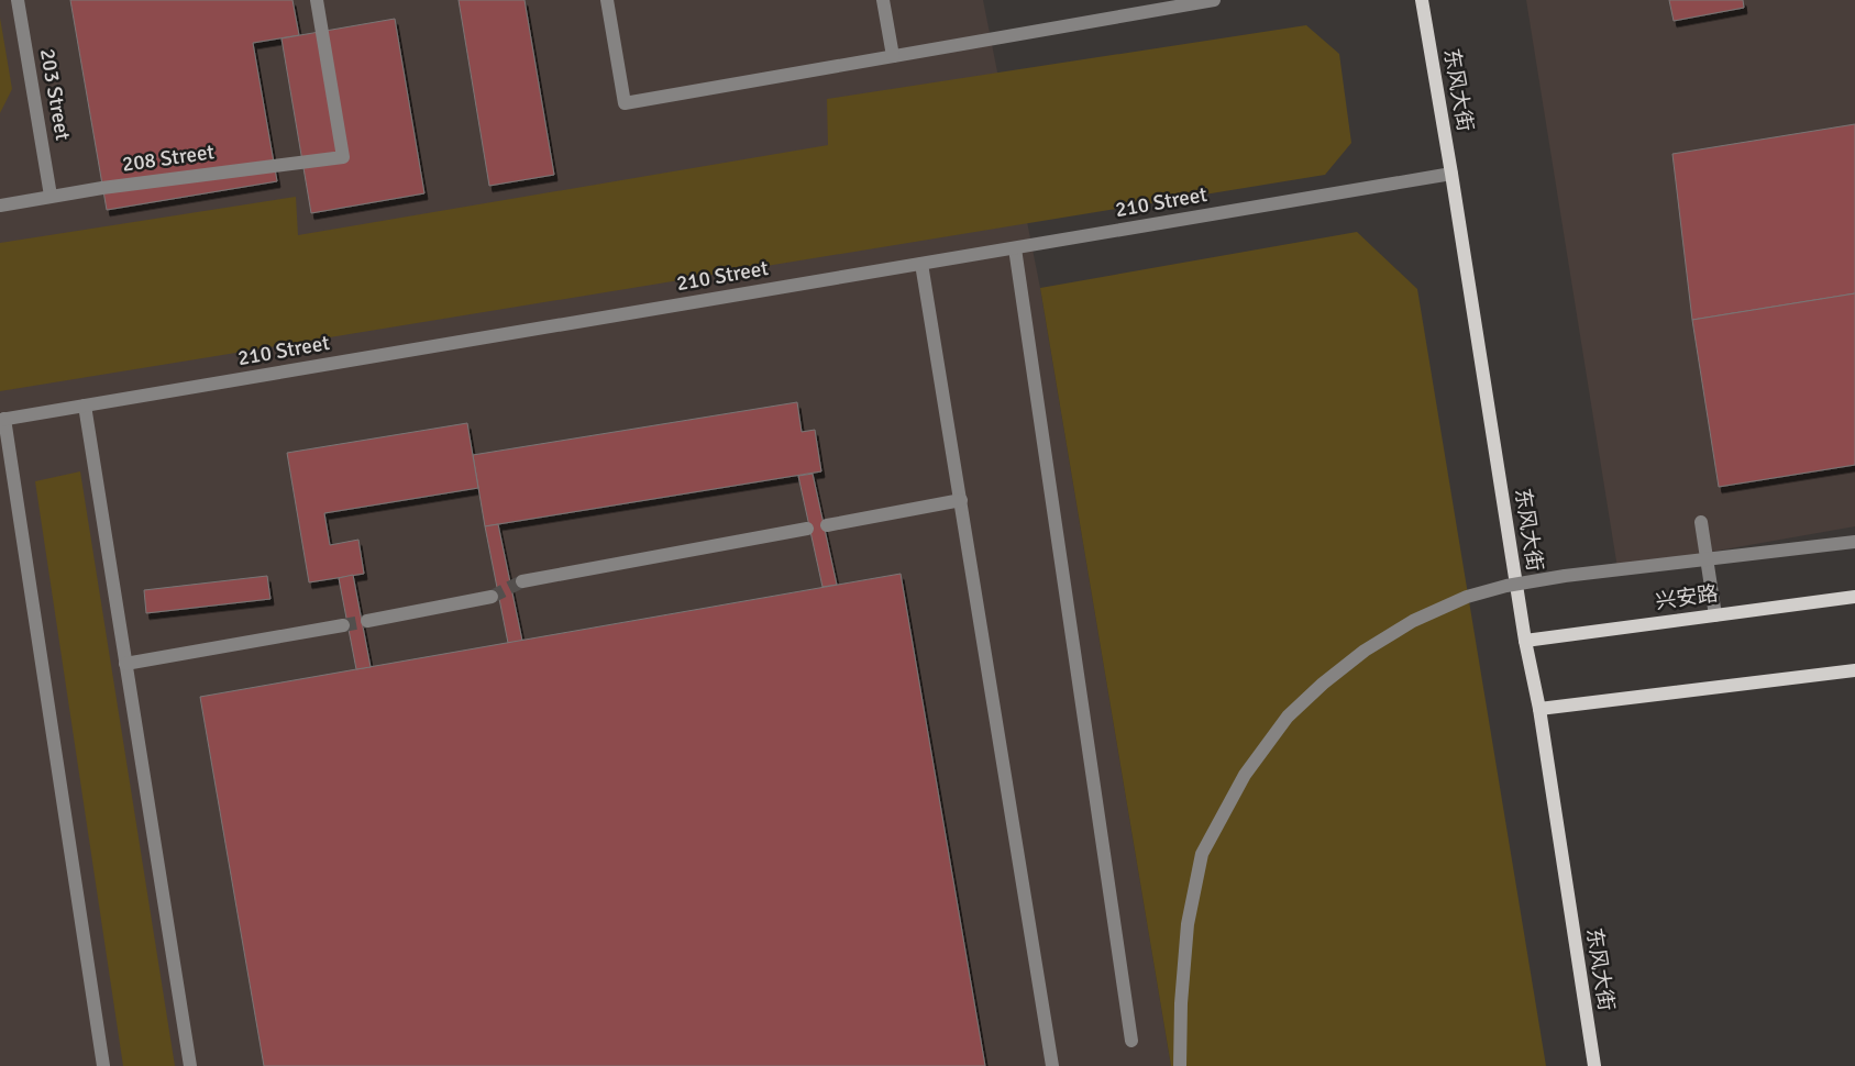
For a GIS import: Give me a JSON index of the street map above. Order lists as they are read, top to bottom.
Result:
{
  "streets": {
    "main road": ["东风大街", "兴安路"],
    "lane": ["203 Street", "208 Street", "210 Street"]
  },
  "crossings": [
    ["东风大街", "210 Street"],
    ["东风大街", "兴安路"],
    ["203 Street", "208 Street"]
  ]
}
